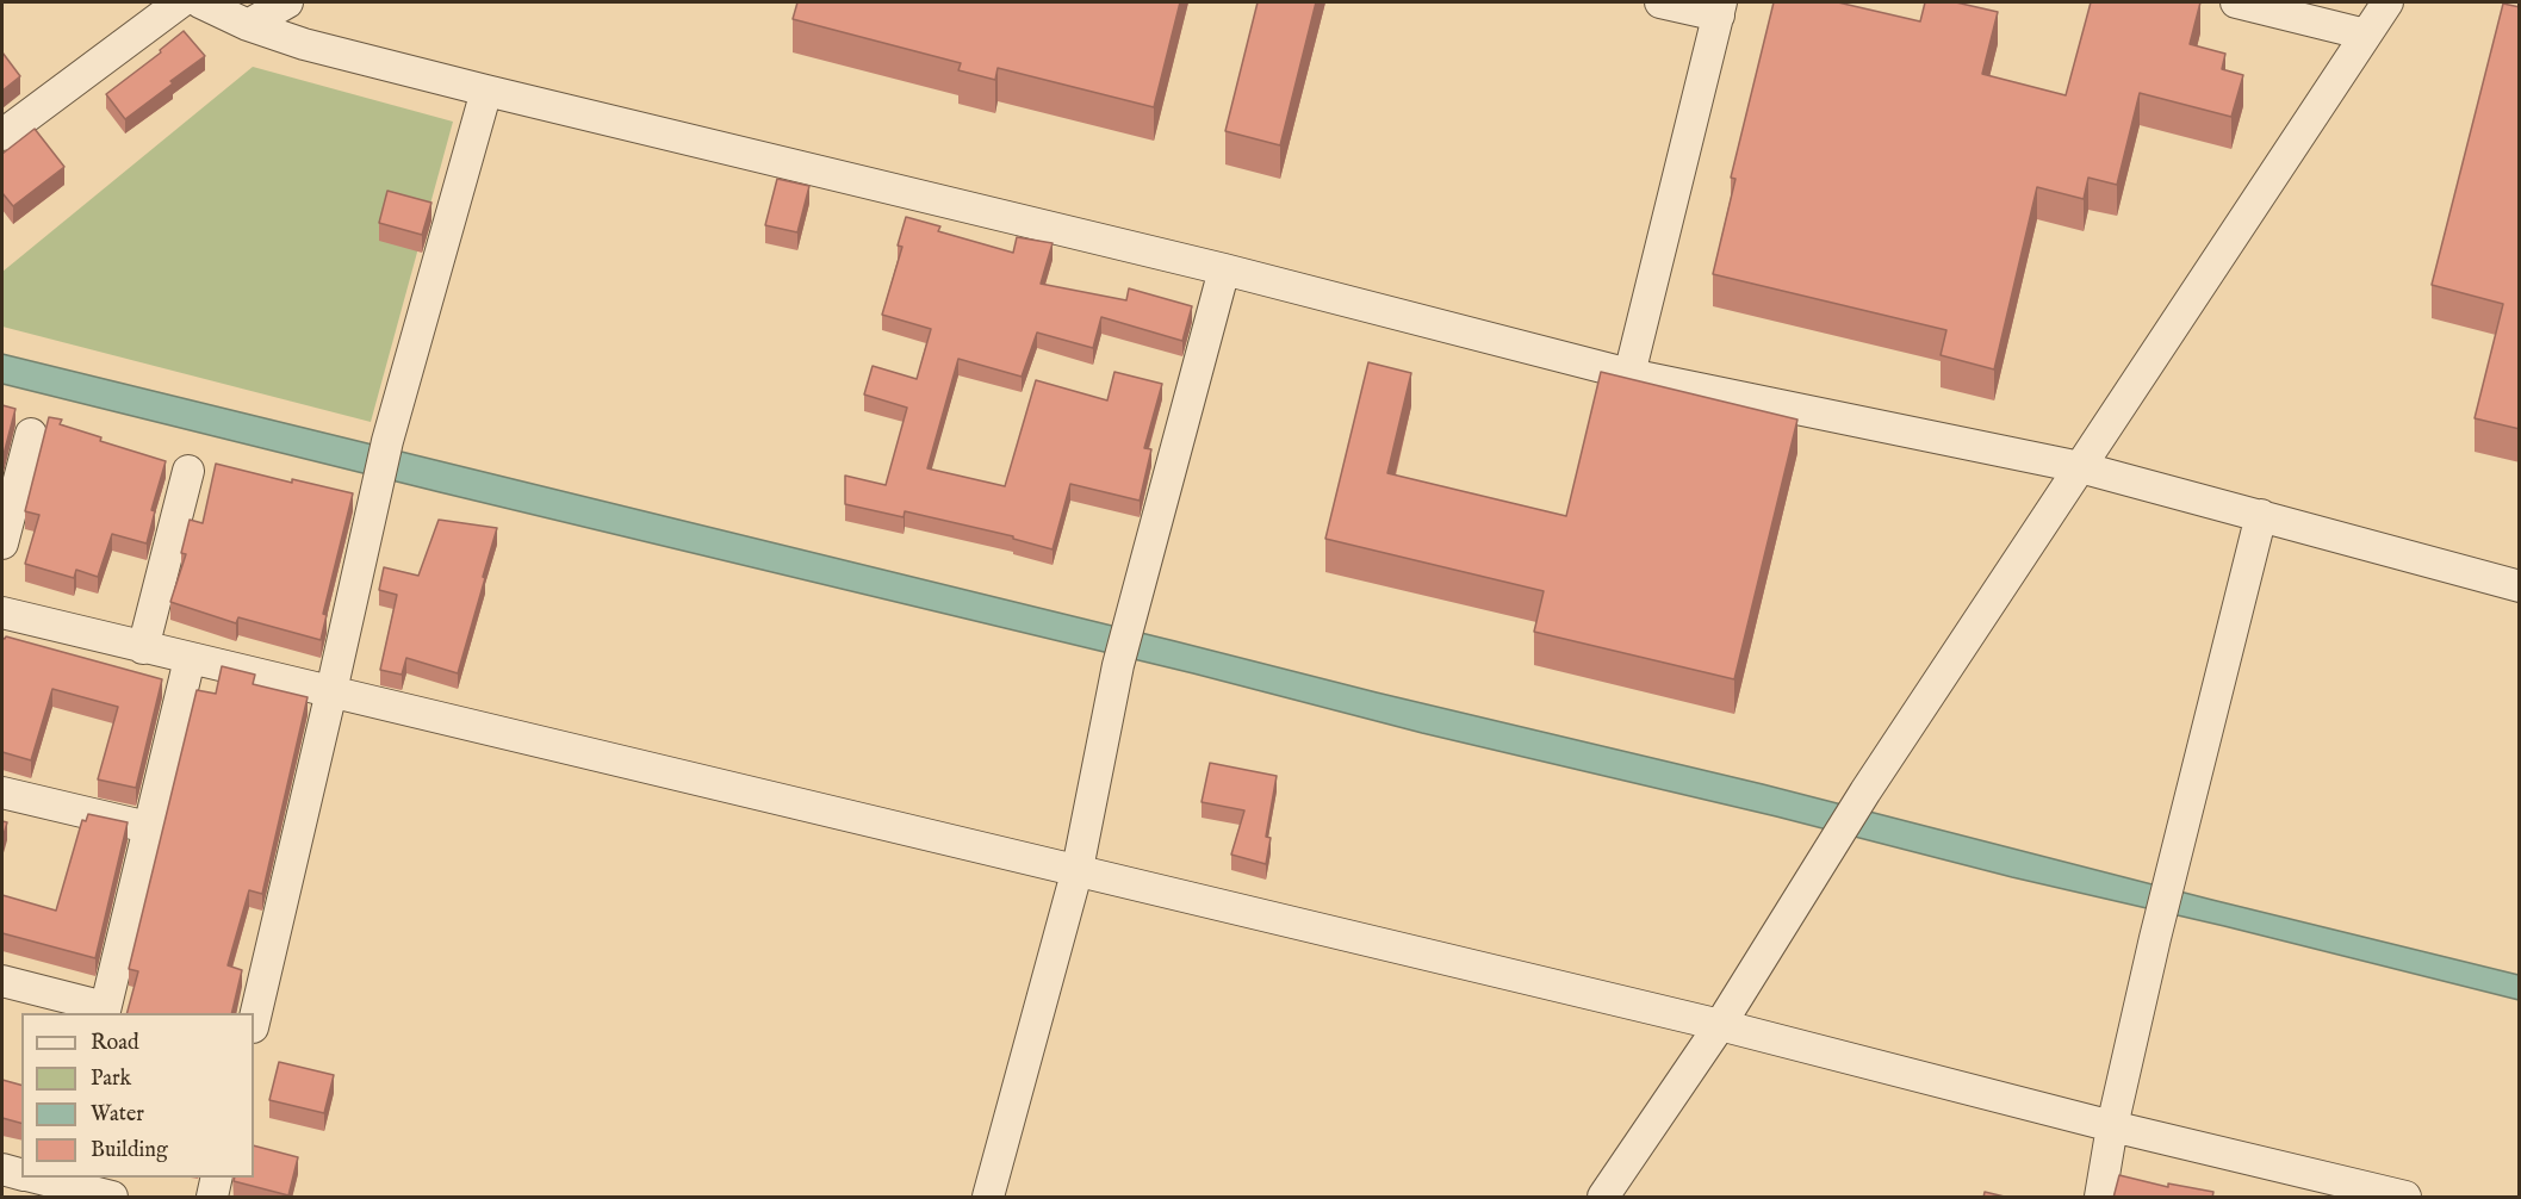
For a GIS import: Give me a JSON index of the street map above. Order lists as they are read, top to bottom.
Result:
{
  "legend": [
    "Road",
    "Park",
    "Water",
    "Building"
  ]
}
